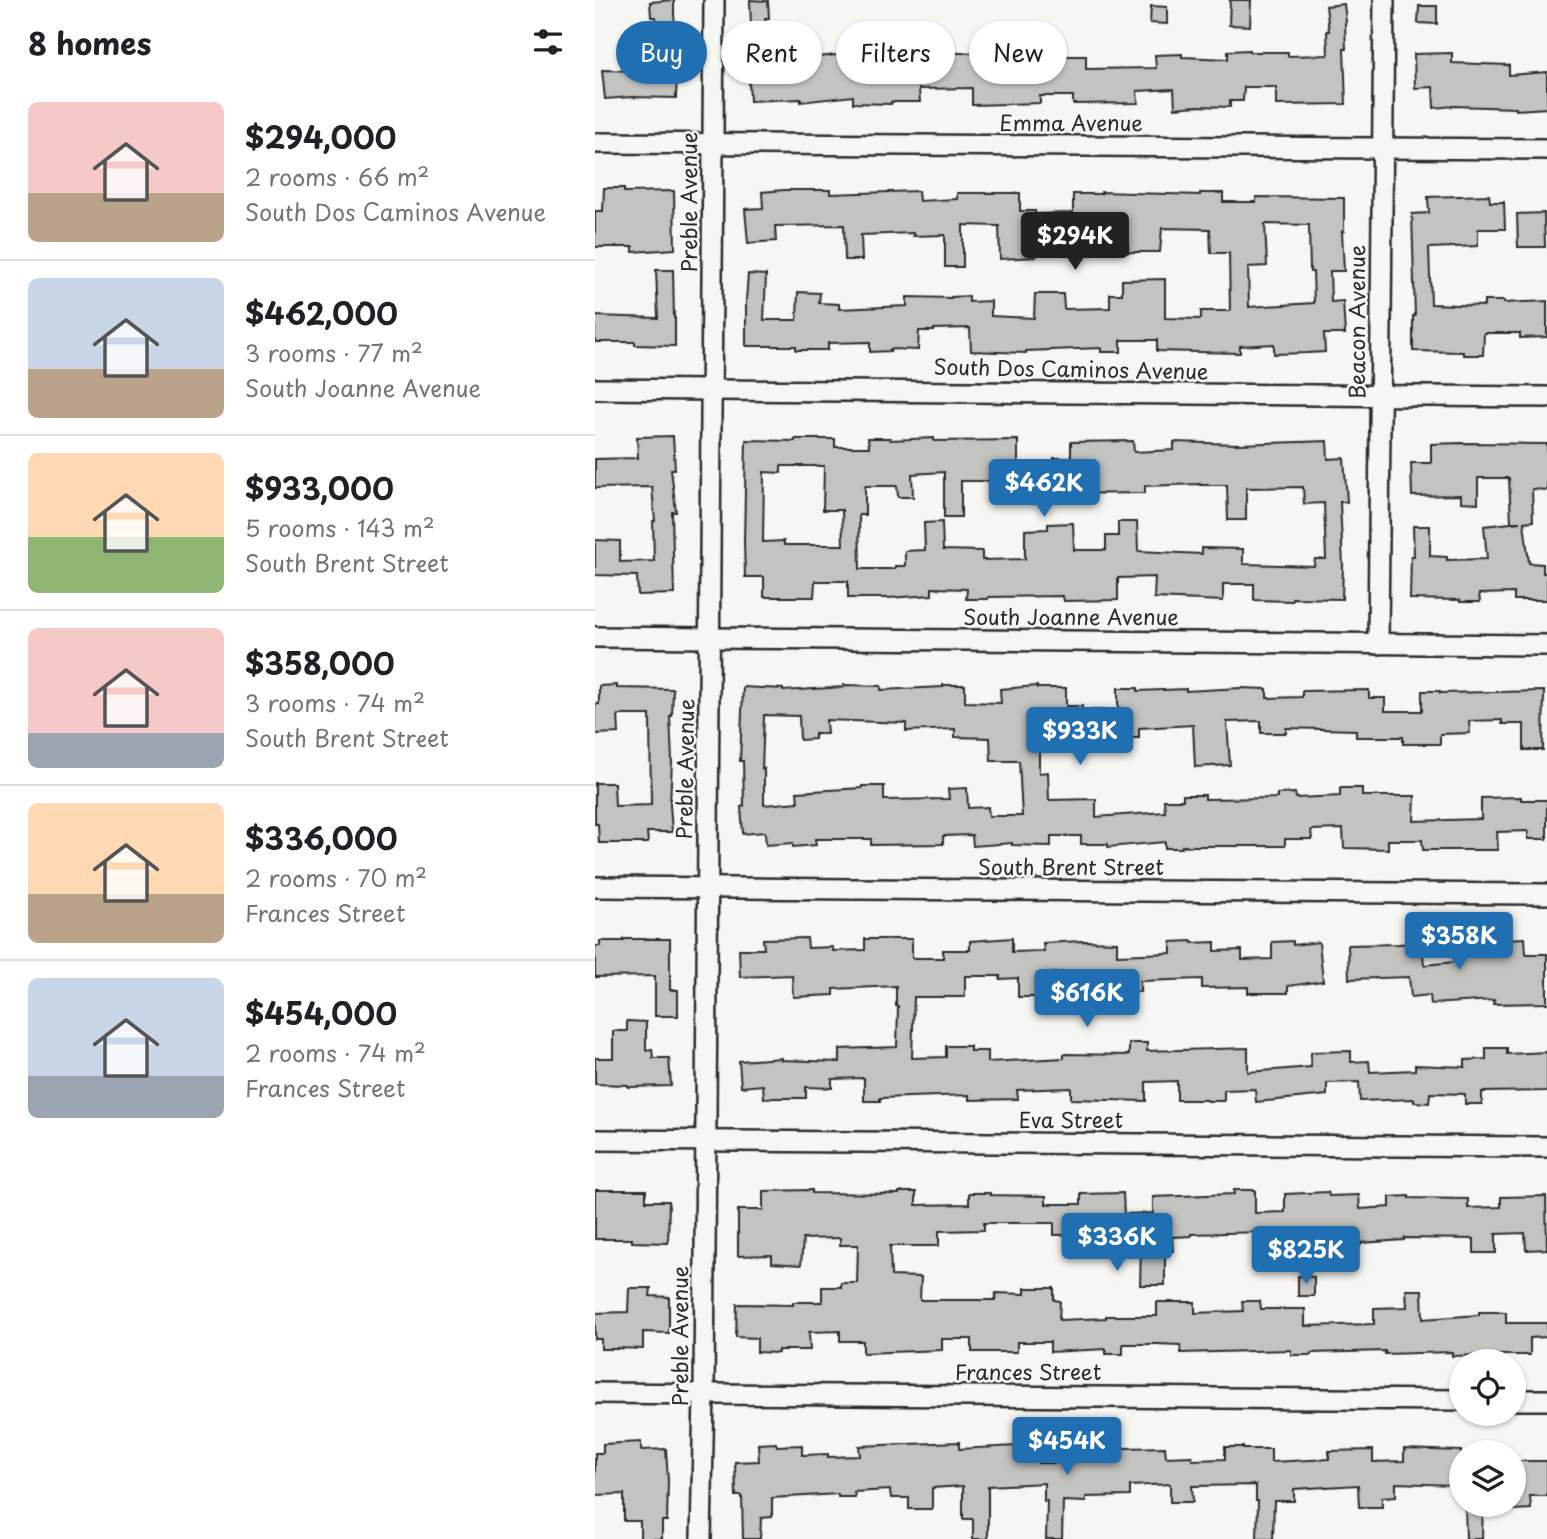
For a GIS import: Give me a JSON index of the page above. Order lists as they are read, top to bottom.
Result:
{
  "streets": {
    "street": [
      "Emma Avenue",
      "Preble Avenue",
      "Beacon Avenue",
      "South Dos Caminos Avenue",
      "South Joanne Avenue",
      "South Brent Street",
      "Eva Street",
      "Frances Street"
    ]
  },
  "crossings": [
    ["Emma Avenue", "Preble Avenue"],
    ["Emma Avenue", "Beacon Avenue"],
    ["Preble Avenue", "South Dos Caminos Avenue"],
    ["Preble Avenue", "South Joanne Avenue"],
    ["Preble Avenue", "South Brent Street"],
    ["Preble Avenue", "Eva Street"],
    ["Preble Avenue", "Frances Street"],
    ["Beacon Avenue", "South Dos Caminos Avenue"],
    ["Beacon Avenue", "South Joanne Avenue"]
  ],
  "page": {
    "heading": "8 homes",
    "chip": [
      "Buy",
      "Rent",
      "Filters",
      "New"
    ],
    "list": [
      {
        "name": "$294,000",
        "note": "2 rooms · 66 m² · South Dos Caminos Avenue"
      },
      {
        "name": "$462,000",
        "note": "3 rooms · 77 m² · South Joanne Avenue"
      },
      {
        "name": "$933,000",
        "note": "5 rooms · 143 m² · South Brent Street"
      },
      {
        "name": "$358,000",
        "note": "3 rooms · 74 m² · South Brent Street"
      },
      {
        "name": "$336,000",
        "note": "2 rooms · 70 m² · Frances Street"
      },
      {
        "name": "$454,000",
        "note": "2 rooms · 74 m² · Frances Street"
      }
    ],
    "price": [
      "$294K",
      "$462K",
      "$933K",
      "$358K",
      "$616K",
      "$336K",
      "$825K",
      "$454K"
    ]
  }
}
